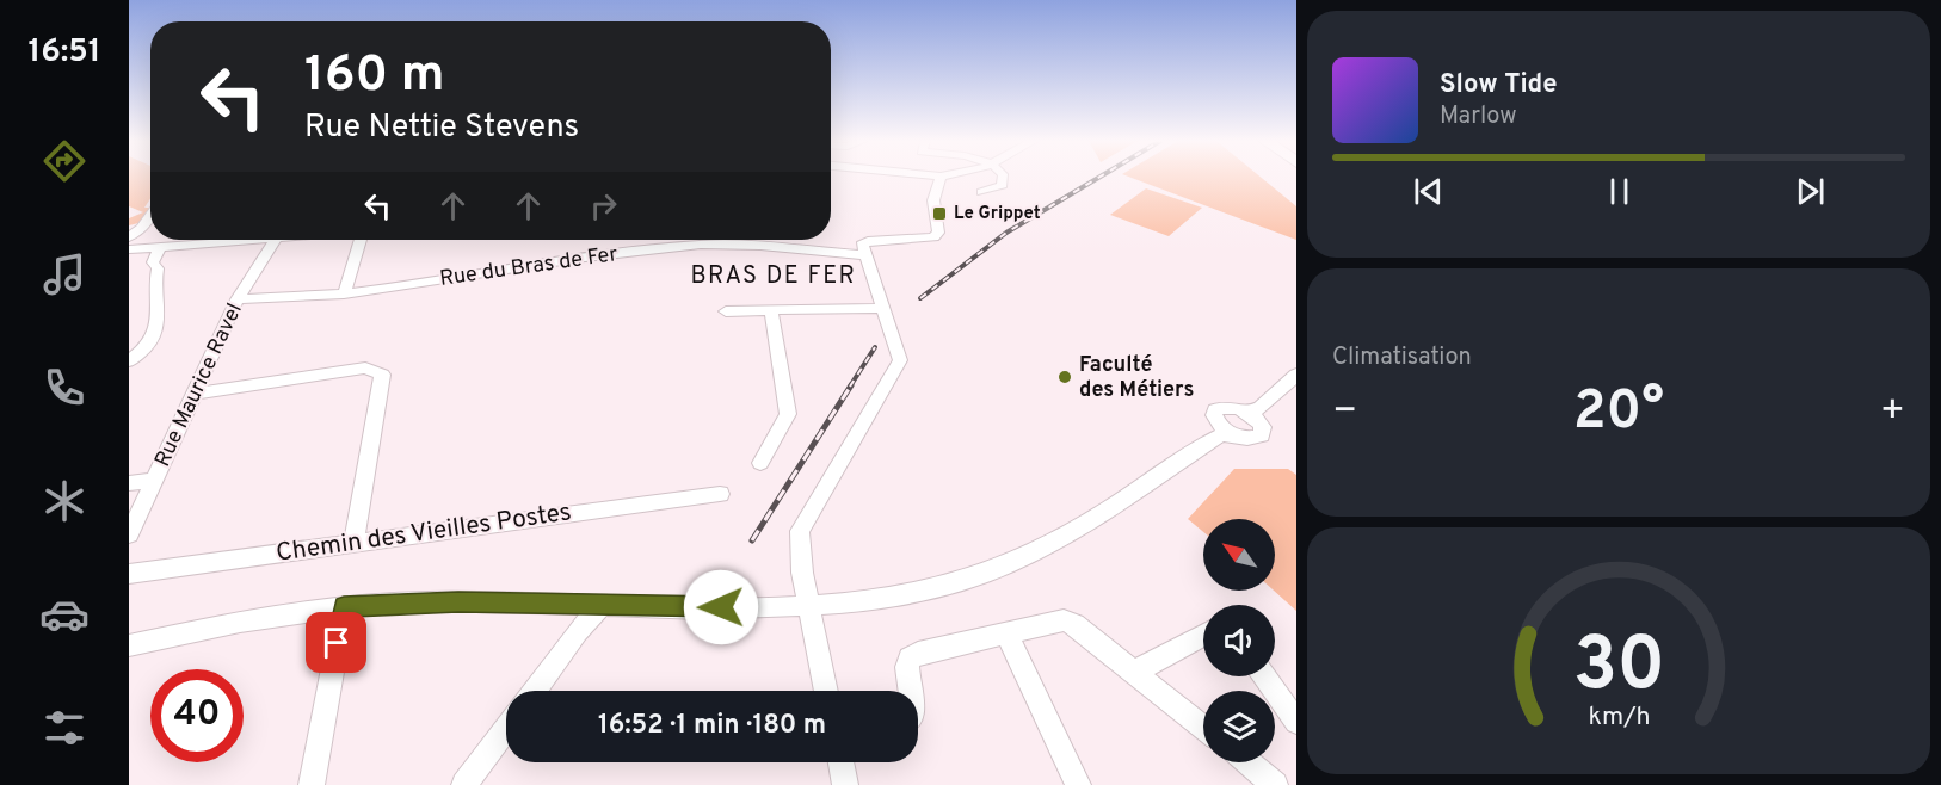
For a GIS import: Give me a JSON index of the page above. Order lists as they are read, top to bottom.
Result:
{
  "streets": {
    "street": ["Rue du Bras de Fer", "Rue Maurice Ravel", "Chemin des Vieilles Postes"]
  },
  "crossings": [
    ["Rue du Bras de Fer", "Rue Maurice Ravel"]
  ],
  "districts": ["BRAS DE FER"],
  "places": {
    "transit": ["Le Grippet"],
    "other": ["Faculté des Métiers"]
  },
  "north": "top left",
  "page": {
    "tabs": "16:51",
    "turn": ["160 m", "Rue Nettie Stevens"],
    "song": ["Slow Tide", "Marlow"],
    "tile": "Climatisation",
    "heat": ["−", "20°", "+"],
    "limit": "40",
    "trip": "16:52 · 1 min · 180 m",
    "gauge": ["30", "km/h"]
  }
}
